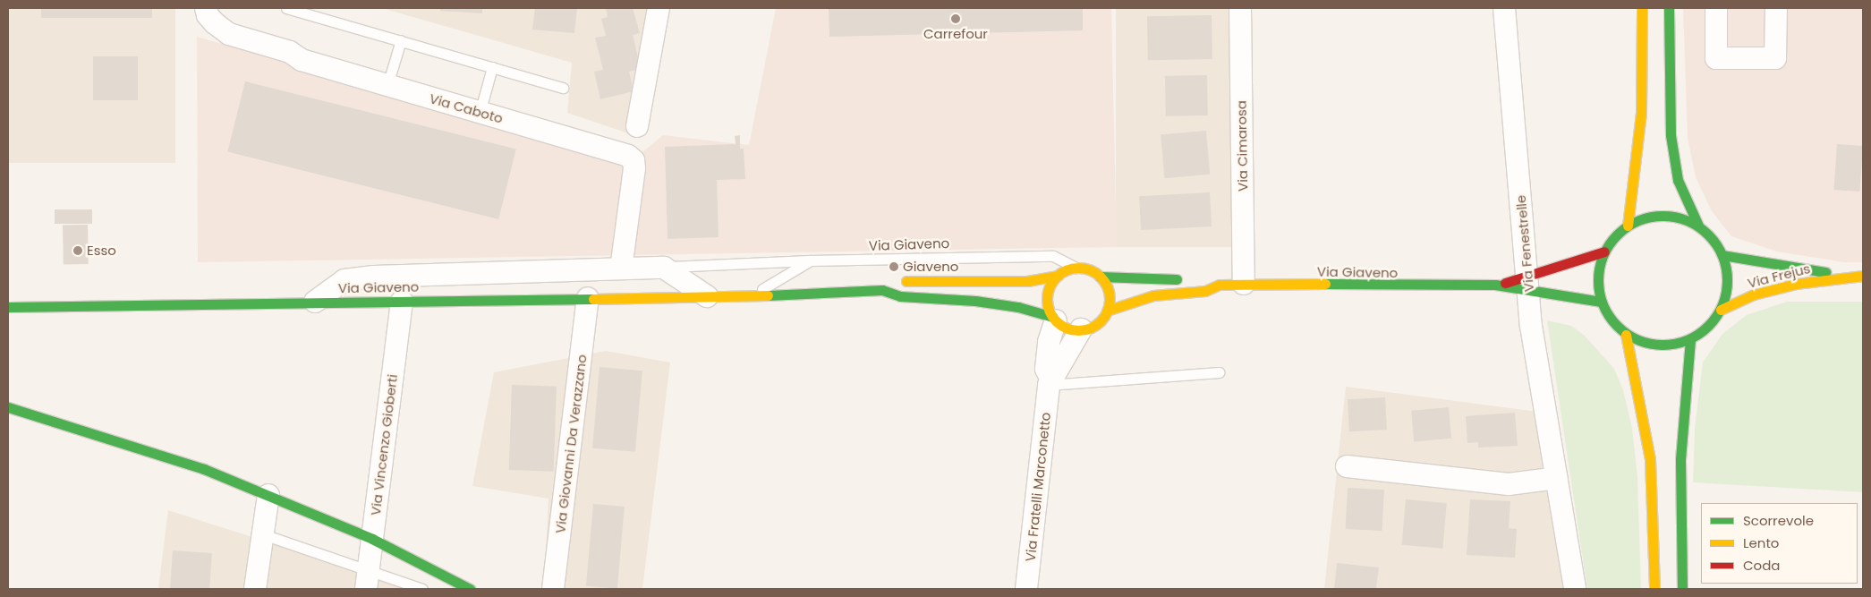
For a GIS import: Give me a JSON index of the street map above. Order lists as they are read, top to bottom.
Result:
{
  "streets": {
    "main road": ["Via Giaveno", "Via Frejus"],
    "street": [
      "Via Caboto",
      "Via Cimarosa",
      "Via Fenestrelle",
      "Via Giovanni Da Verazzano",
      "Via Vincenzo Gioberti",
      "Via Fratelli Marconetto"
    ]
  },
  "crossings": [
    ["Via Cimarosa", "Via Giaveno"],
    ["Via Fenestrelle", "Via Giaveno"],
    ["Via Giaveno", "Via Frejus"],
    ["Via Giaveno", "Via Giovanni Da Verazzano"],
    ["Via Giaveno", "Via Vincenzo Gioberti"],
    ["Via Giaveno", "Via Fratelli Marconetto"]
  ],
  "places": ["Carrefour", "Esso", "Giaveno"],
  "legend": ["Scorrevole", "Lento", "Coda"]
}
